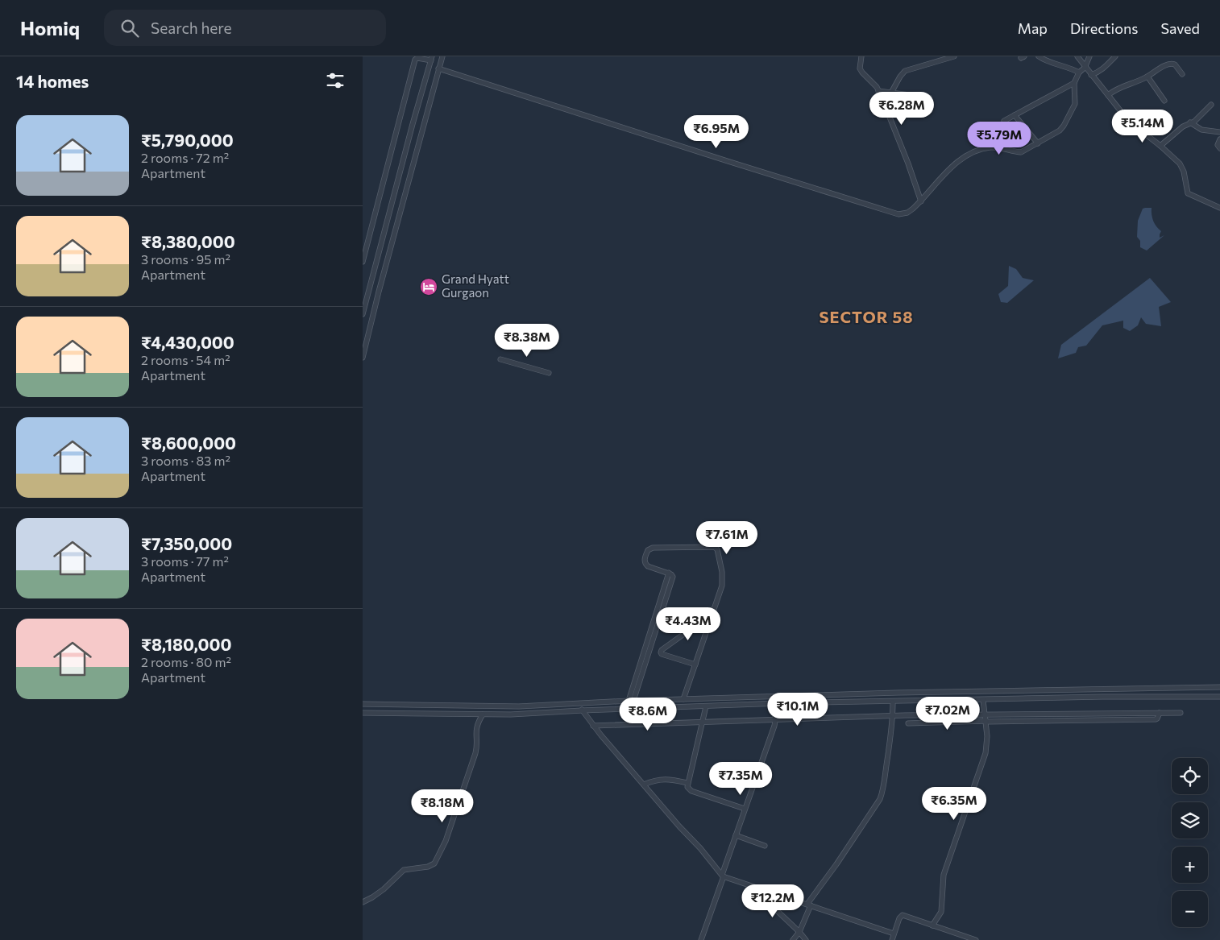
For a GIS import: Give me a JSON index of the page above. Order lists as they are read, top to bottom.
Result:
{
  "districts": ["SECTOR 58"],
  "places": {
    "hotel": ["Grand Hyatt Gurgaon"]
  },
  "page": {
    "header": "Homiq",
    "search": "Search here",
    "nav": ["Map", "Directions", "Saved"],
    "heading": "14 homes",
    "price": [
      "₹6.28M",
      "₹5.14M",
      "₹6.95M",
      "₹5.79M",
      "₹8.38M",
      "₹7.61M",
      "₹4.43M",
      "₹10.1M",
      "₹7.02M",
      "₹8.6M",
      "₹7.35M",
      "₹6.35M",
      "₹8.18M",
      "₹12.2M"
    ],
    "list": [
      {
        "name": "₹5,790,000",
        "note": "2 rooms · 72 m² · Apartment"
      },
      {
        "name": "₹8,380,000",
        "note": "3 rooms · 95 m² · Apartment"
      },
      {
        "name": "₹4,430,000",
        "note": "2 rooms · 54 m² · Apartment"
      },
      {
        "name": "₹8,600,000",
        "note": "3 rooms · 83 m² · Apartment"
      },
      {
        "name": "₹7,350,000",
        "note": "3 rooms · 77 m² · Apartment"
      },
      {
        "name": "₹8,180,000",
        "note": "2 rooms · 80 m² · Apartment"
      }
    ],
    "map_buttons": ["+", "−"]
  }
}
